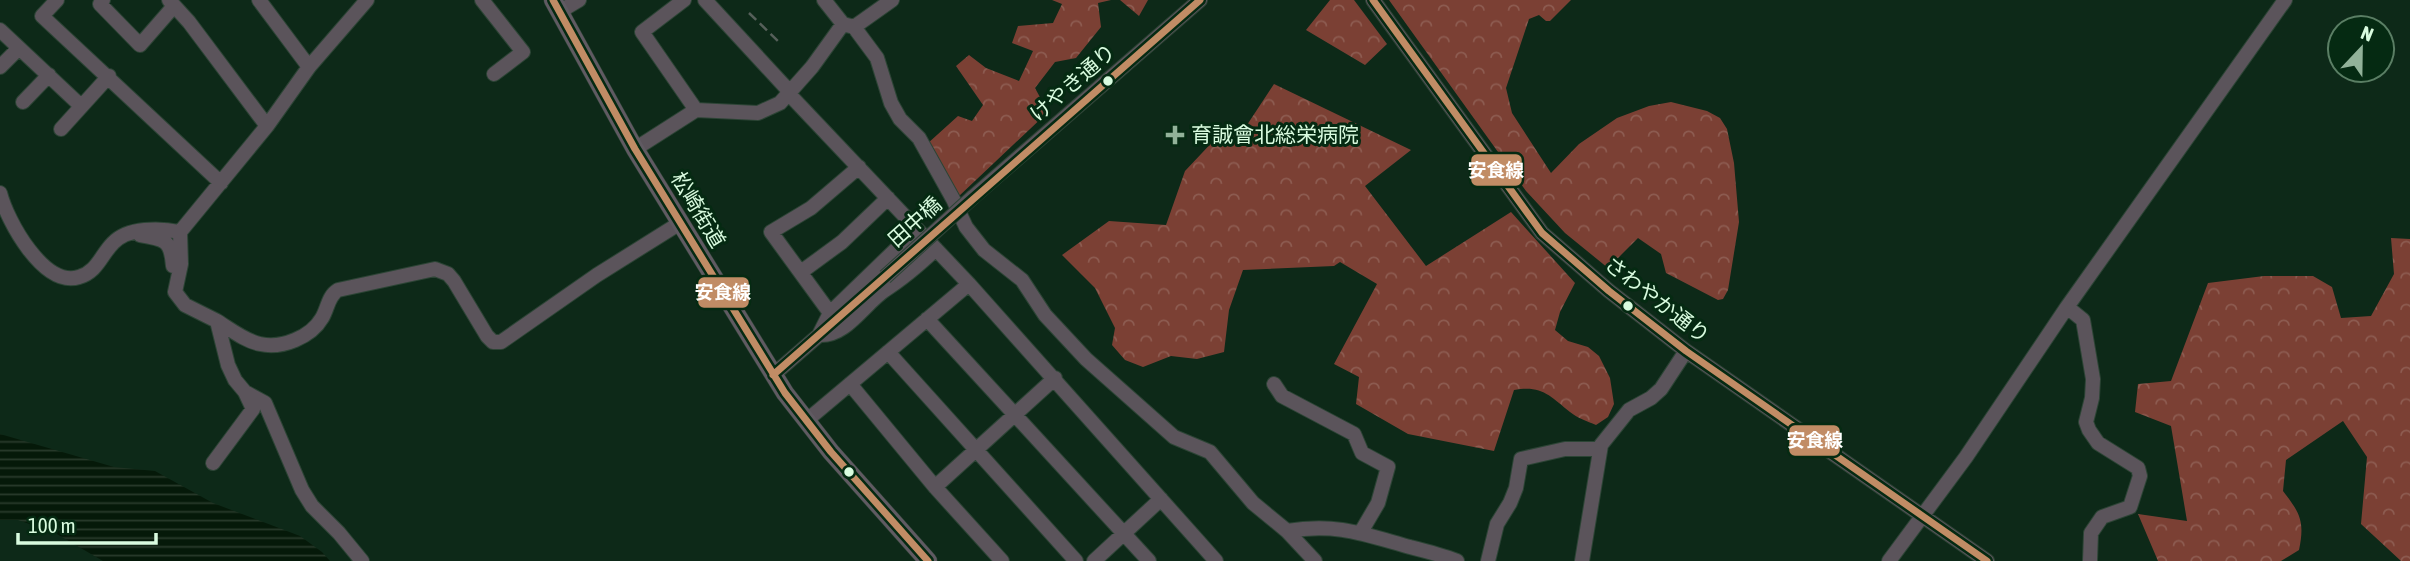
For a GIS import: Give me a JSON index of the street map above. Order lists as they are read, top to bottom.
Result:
{
  "streets": {
    "main road": ["松崎街道"],
    "street": ["けやき通り", "田中橋", "さわやか通り"]
  },
  "crossings": [
    ["けやき通り", "田中橋"]
  ],
  "places": {
    "health": ["育誠會北総栄病院"]
  },
  "lines": ["transit line 安食線"],
  "scale_bar": "100 m",
  "north": "top"
}
